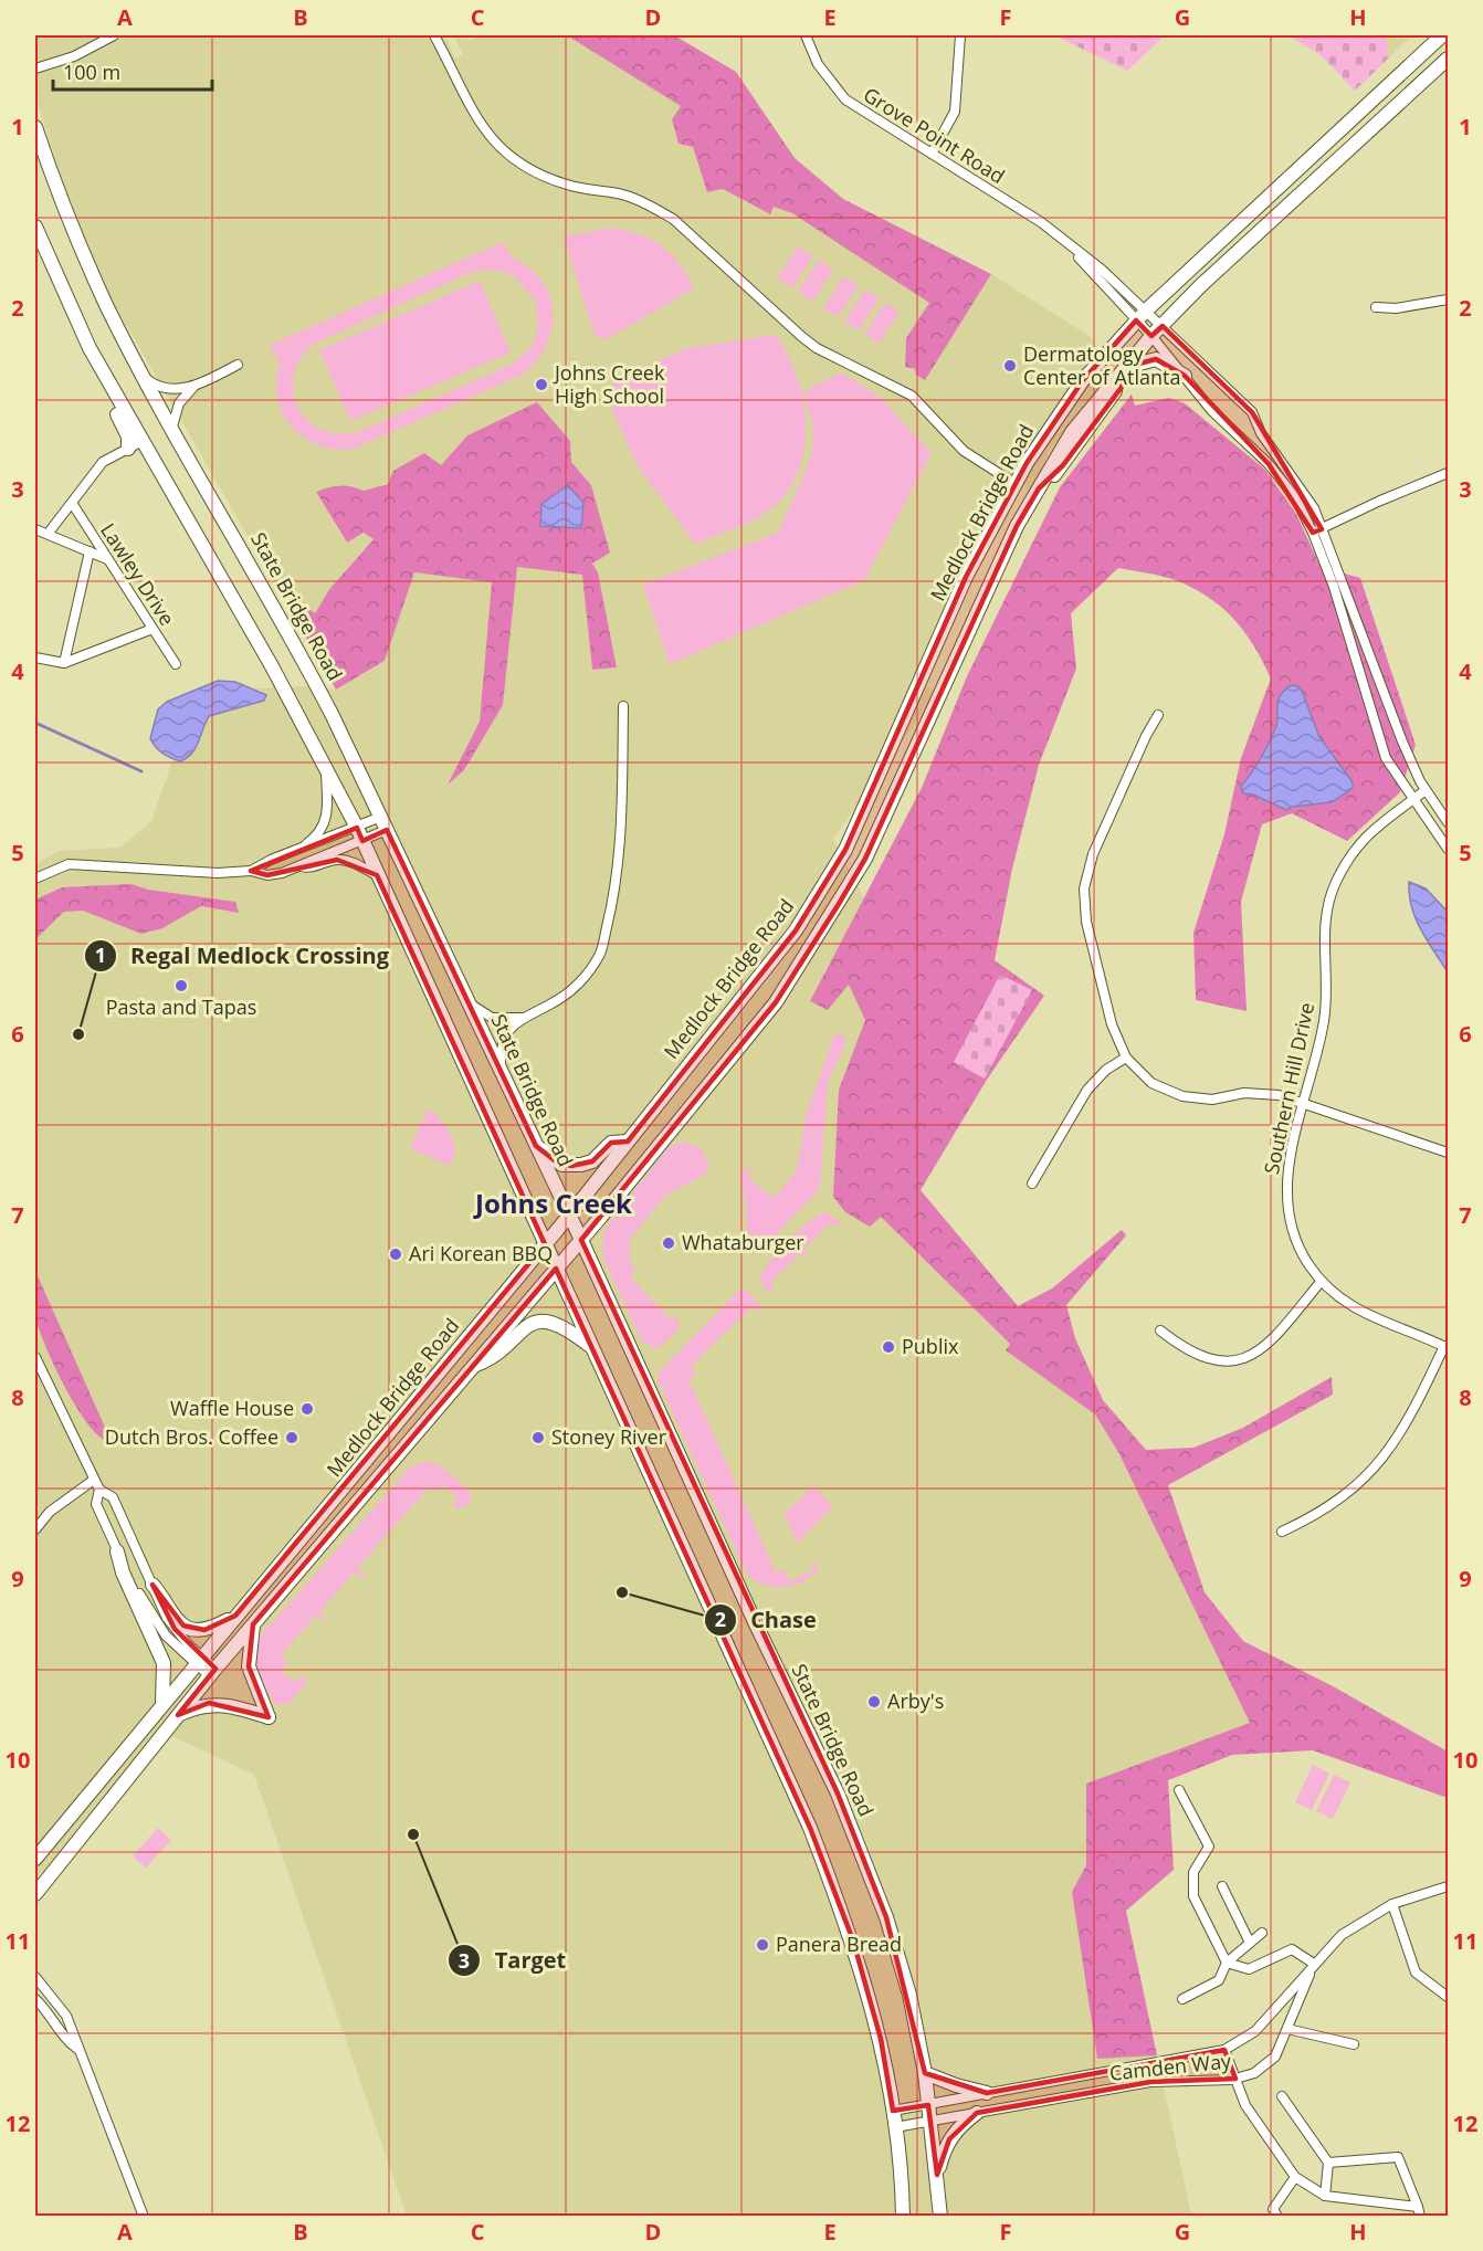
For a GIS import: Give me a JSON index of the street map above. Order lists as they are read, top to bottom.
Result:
{
  "streets": {
    "highway": ["Medlock Bridge Road", "State Bridge Road"],
    "street": [
      "Grove Point Road",
      "Lawley Drive",
      "Southern Hill Drive",
      "Camden Way"
    ]
  },
  "crossings": [
    ["Grove Point Road", "Medlock Bridge Road"],
    ["Medlock Bridge Road", "State Bridge Road"],
    ["State Bridge Road", "Camden Way"]
  ],
  "districts": ["Johns Creek"],
  "places": [
    "Dermatology Center of Atlanta",
    "Johns Creek High School",
    "Pasta and Tapas",
    "Regal Medlock Crossing",
    "Whataburger",
    "Ari Korean BBQ",
    "Publix",
    "Waffle House",
    "Dutch Bros. Coffee",
    "Stoney River",
    "Chase",
    "Arby's",
    "Target",
    "Panera Bread"
  ],
  "scale_bar": "100 m",
  "grid": {
    "columns": [
      "A",
      "B",
      "C",
      "D",
      "E",
      "F",
      "G",
      "H"
    ],
    "rows": [
      "1",
      "2",
      "3",
      "4",
      "5",
      "6",
      "7",
      "8",
      "9",
      "10",
      "11",
      "12"
    ]
  }
}
